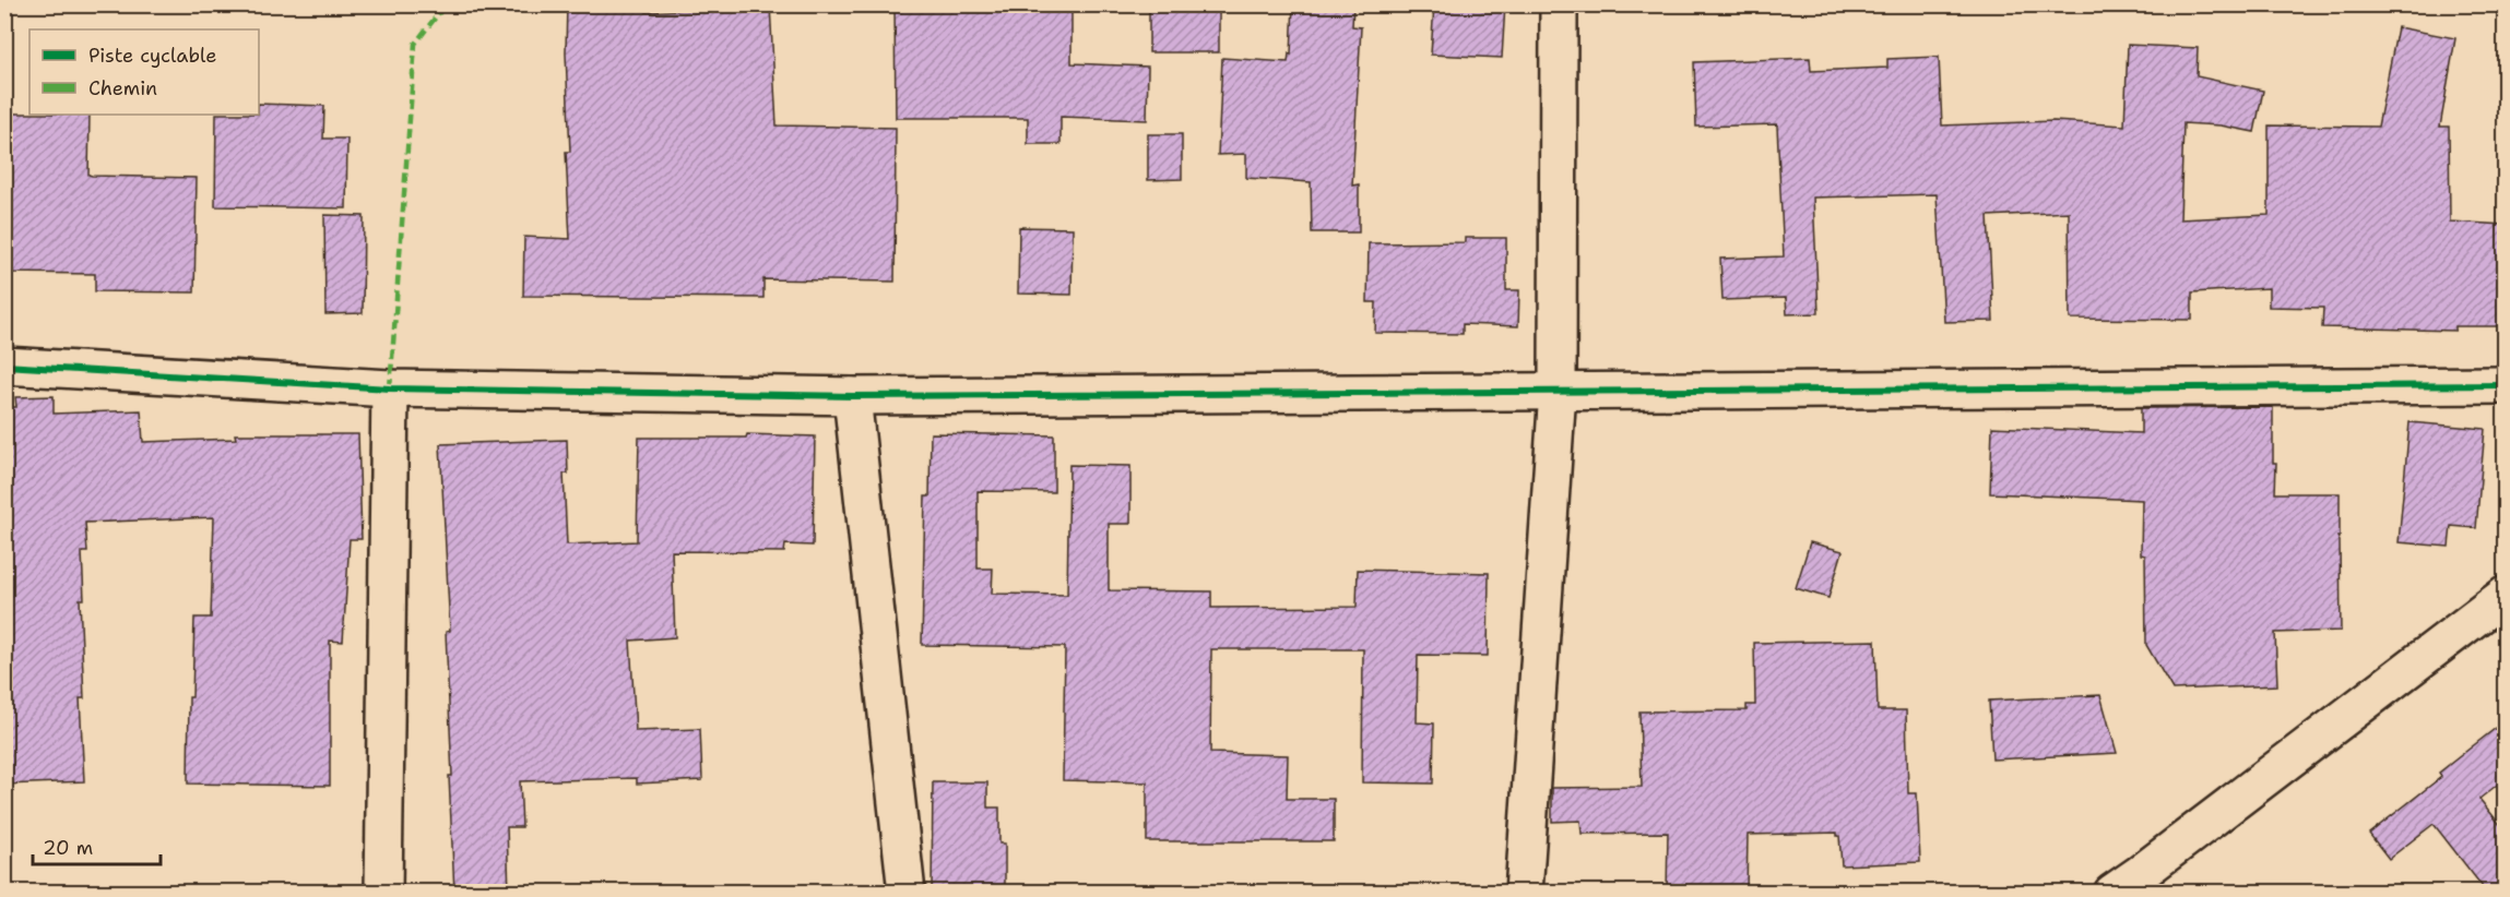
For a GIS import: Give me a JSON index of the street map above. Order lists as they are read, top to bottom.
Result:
{
  "legend": ["Piste cyclable", "Chemin"],
  "scale_bar": "20 m"
}
